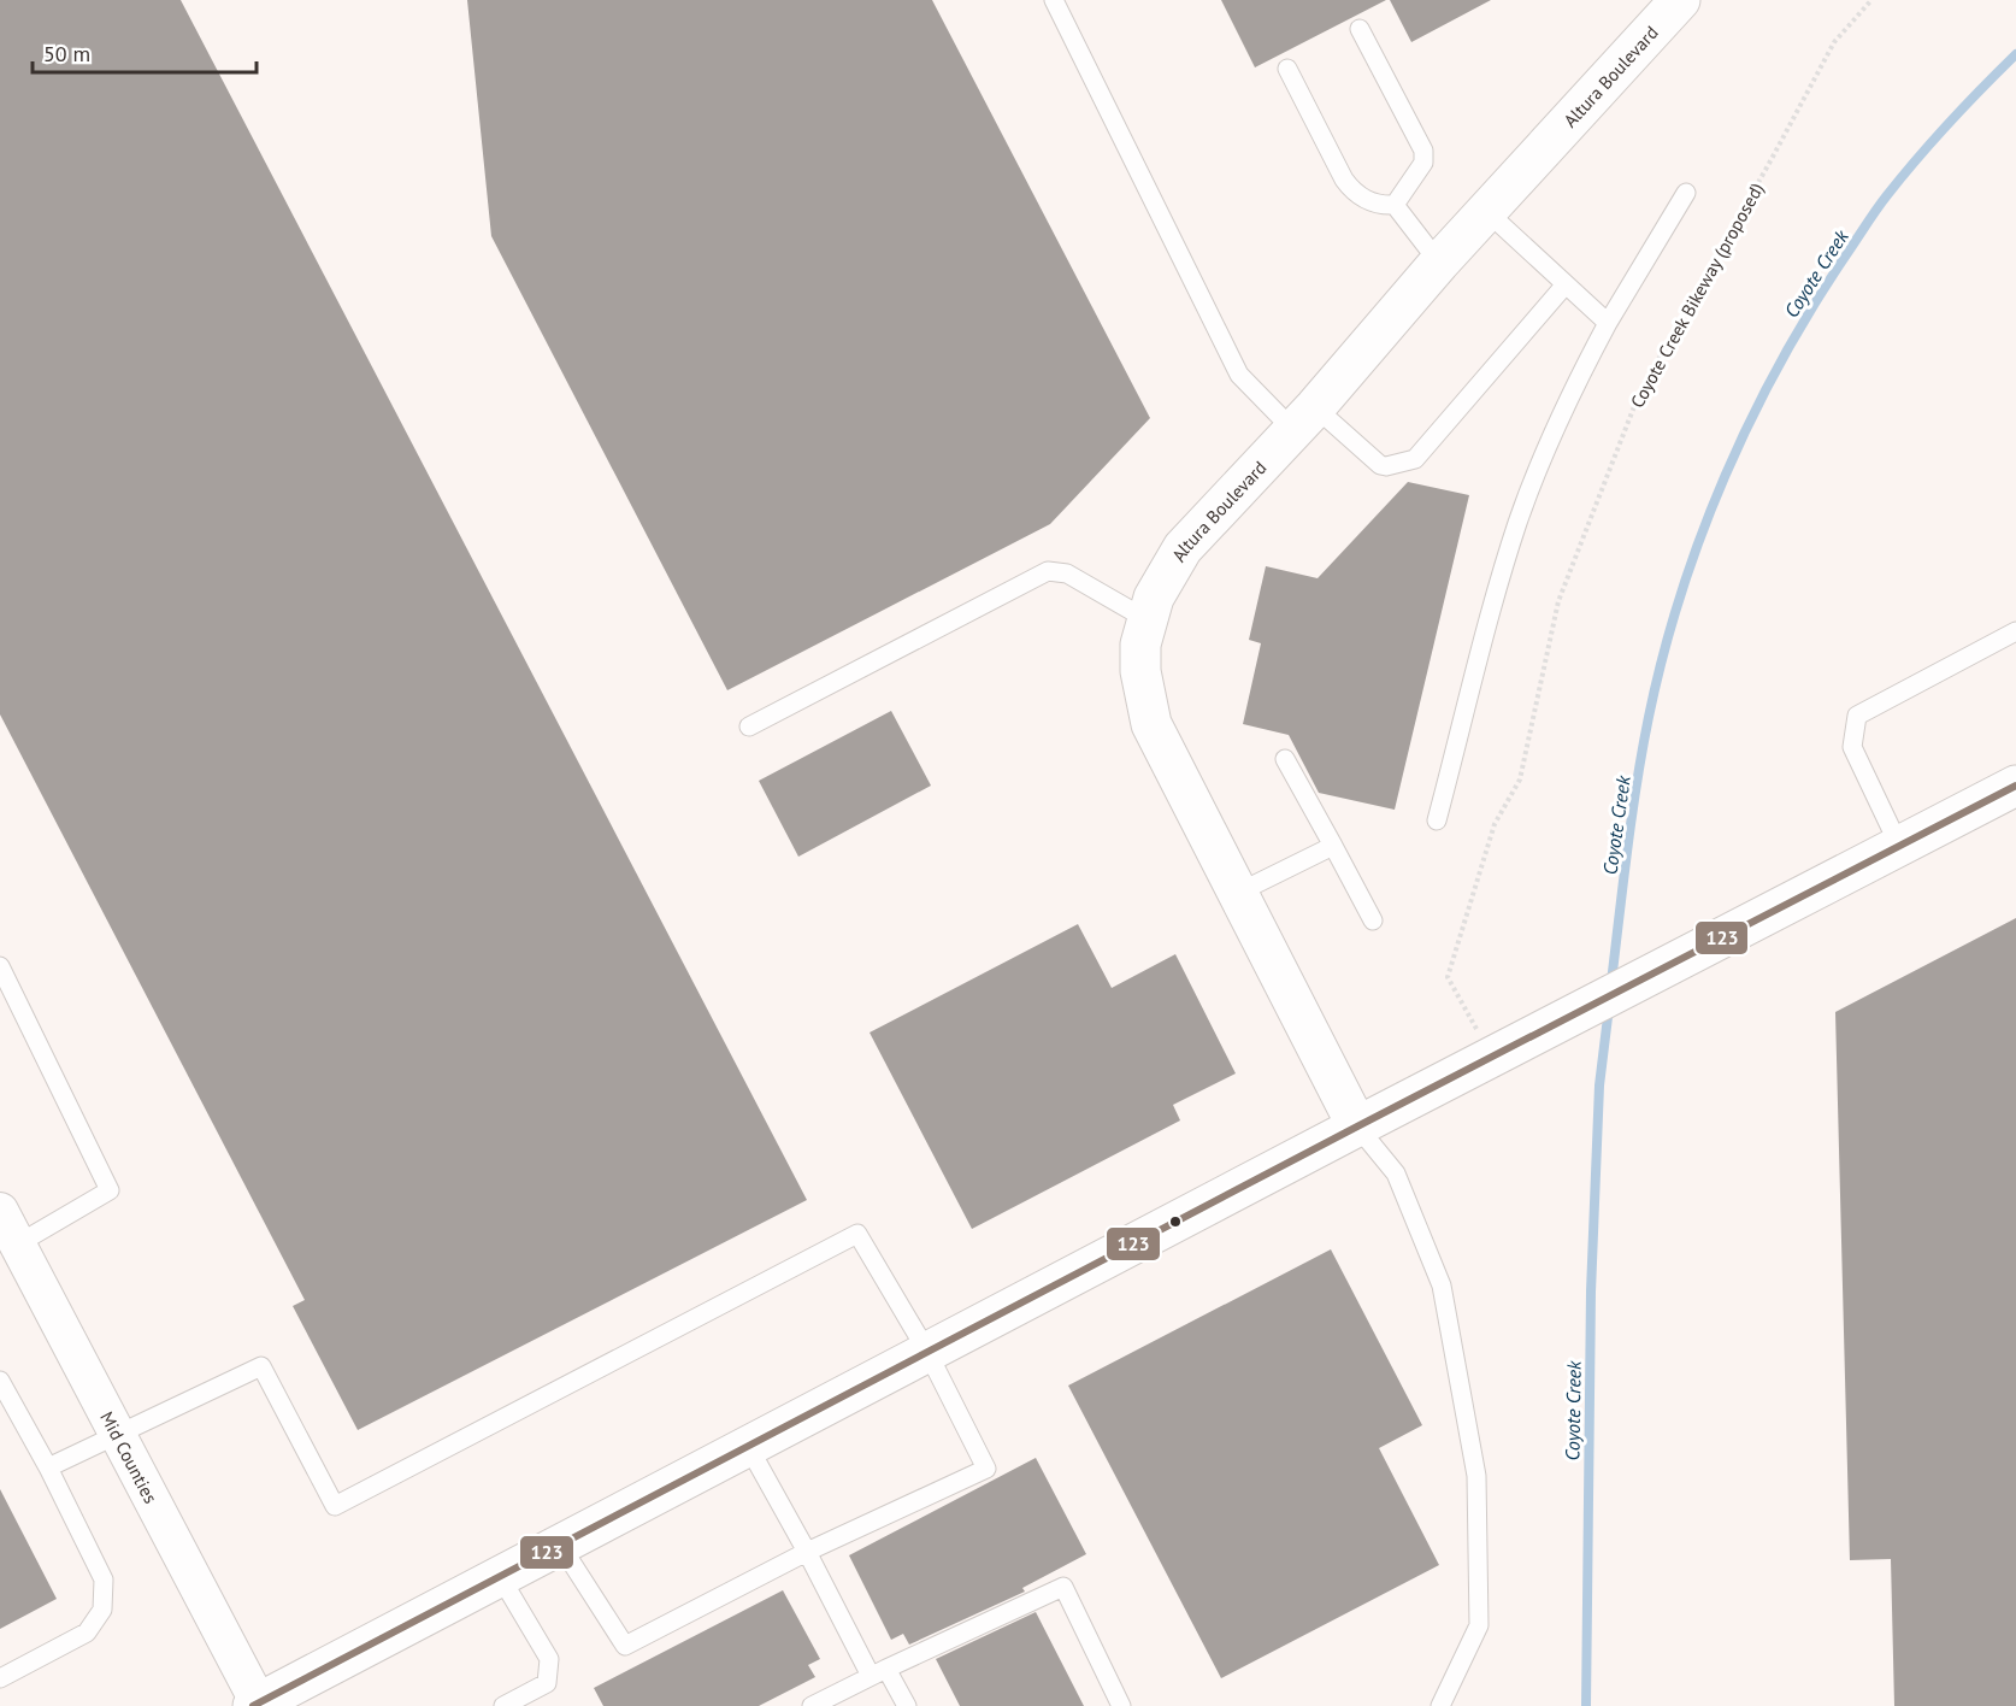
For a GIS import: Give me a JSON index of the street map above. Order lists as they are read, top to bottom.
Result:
{
  "streets": {
    "main road": ["Altura Boulevard"],
    "street": ["Mid Counties"],
    "path": ["Coyote Creek Bikeway (proposed)"]
  },
  "water": ["Coyote Creek"],
  "lines": ["transit line 123"],
  "scale_bar": "50 m"
}
